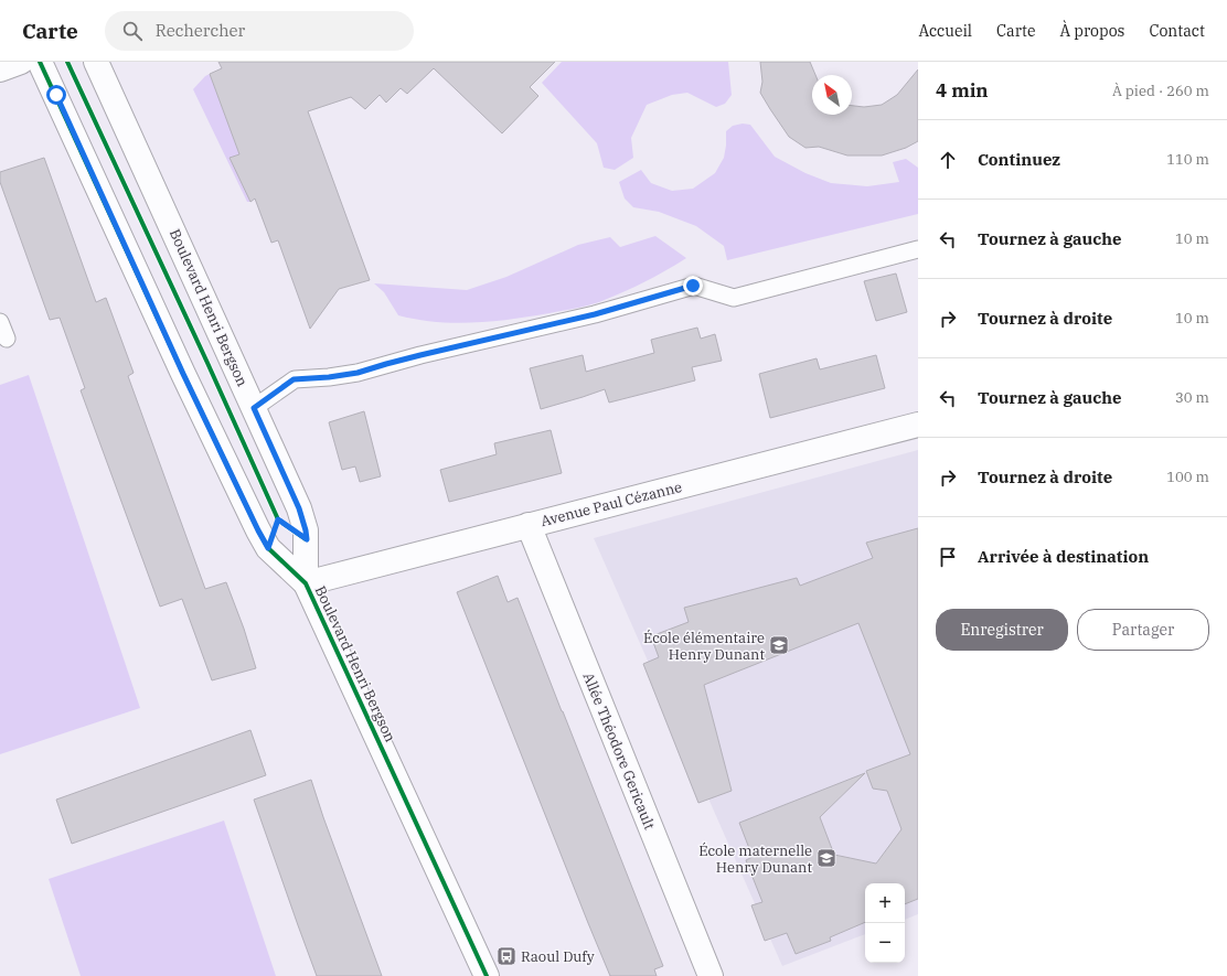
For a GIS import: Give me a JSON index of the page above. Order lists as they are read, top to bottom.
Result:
{
  "streets": {
    "street": ["Boulevard Henri Bergson", "Avenue Paul Cézanne", "Allée Théodore Gericault"]
  },
  "crossings": [
    ["Boulevard Henri Bergson", "Avenue Paul Cézanne"],
    ["Avenue Paul Cézanne", "Allée Théodore Gericault"]
  ],
  "places": {
    "school or university": ["École élémentaire Henry Dunant", "École maternelle Henry Dunant"],
    "bus stop": ["Raoul Dufy"]
  },
  "north": "top left",
  "page": {
    "header": "Carte",
    "search": "Rechercher",
    "nav": [
      "Accueil",
      "Carte",
      "À propos",
      "Contact"
    ],
    "heading": ["4 min", "À pied · 260 m"],
    "list": [
      ["Continuez", "110 m"],
      ["Tournez à gauche", "10 m"],
      ["Tournez à droite", "10 m"],
      ["Tournez à gauche", "30 m"],
      ["Tournez à droite", "100 m"],
      "Arrivée à destination"
    ],
    "buttons": ["Enregistrer", "Partager"],
    "map_buttons": ["+", "−"]
  }
}
